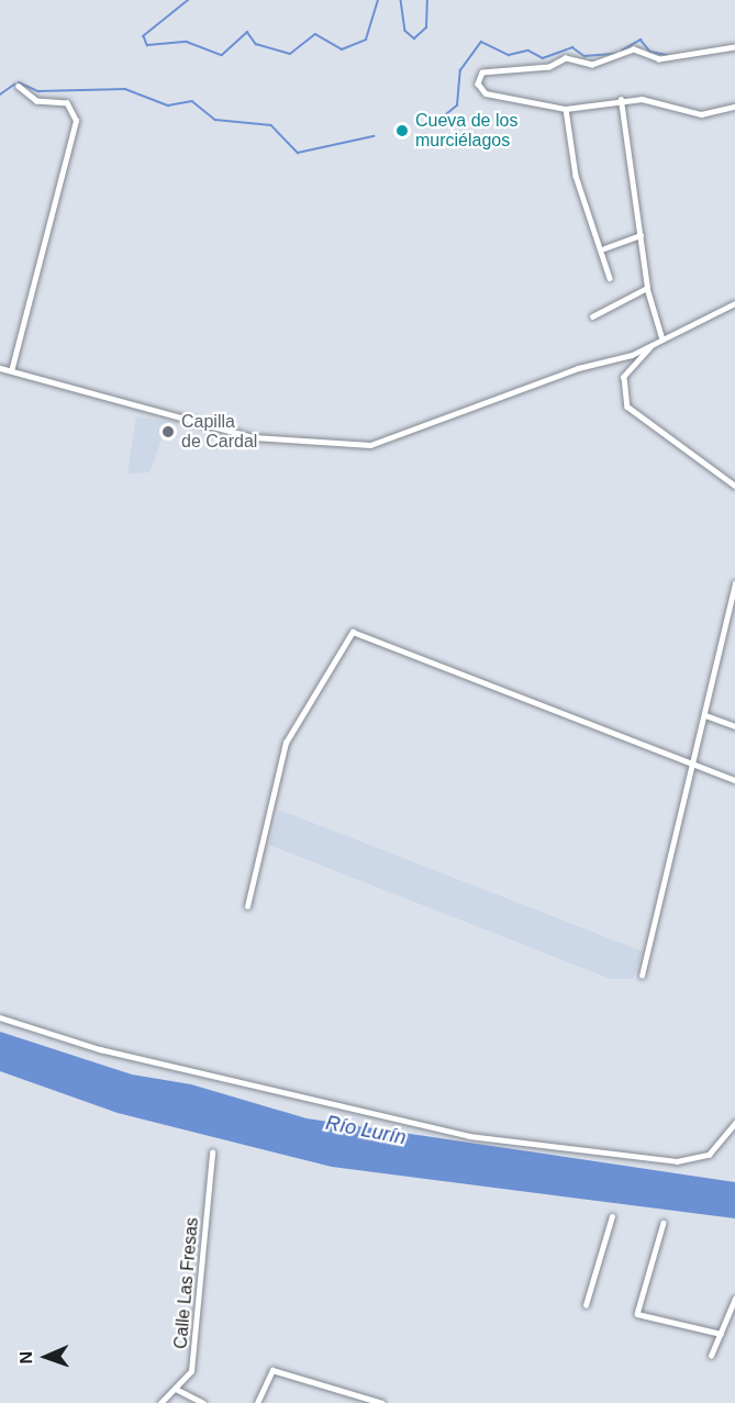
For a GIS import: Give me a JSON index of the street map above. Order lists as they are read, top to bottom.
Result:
{
  "streets": {
    "street": ["Calle Las Fresas"]
  },
  "water": ["Río Lurín"],
  "places": ["Cueva de los murciélagos", "Capilla de Cardal"],
  "north": "left"
}
